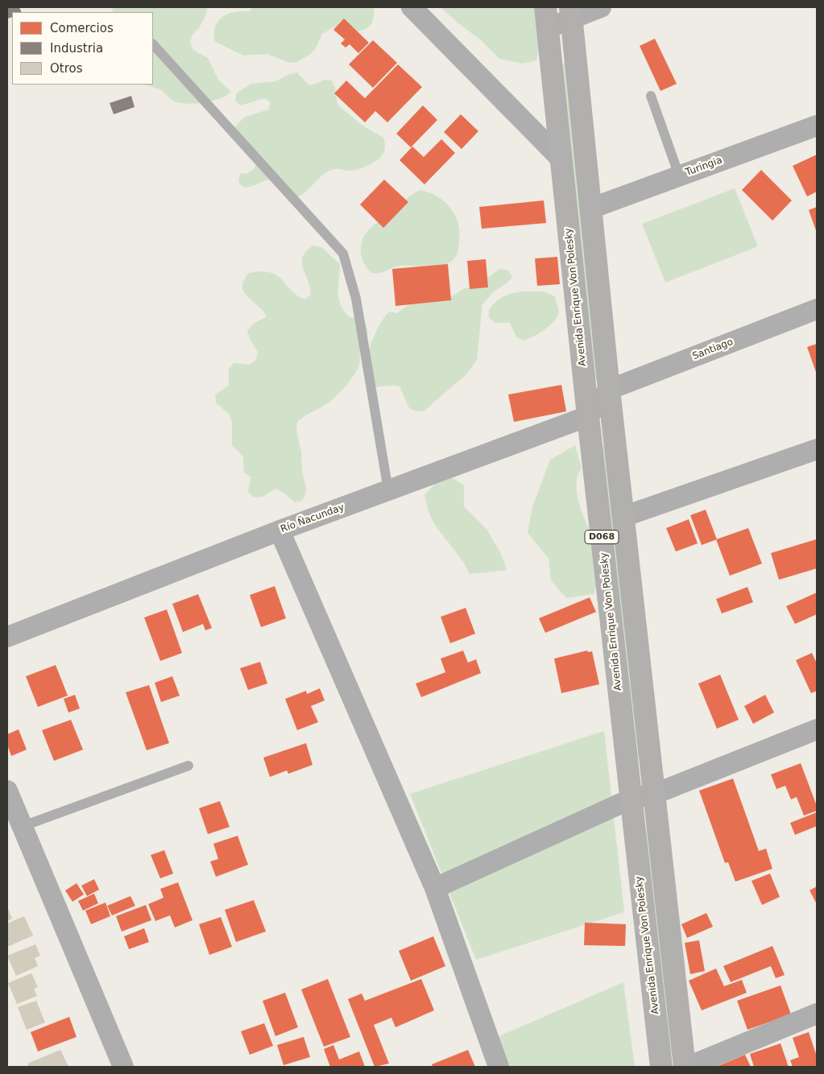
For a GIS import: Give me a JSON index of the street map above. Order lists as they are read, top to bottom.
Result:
{
  "streets": {
    "main road": ["Avenida Enrique Von Polesky", "D068"],
    "street": ["Turingia", "Santiago", "Río Ñacunday"]
  },
  "crossings": [
    ["Turingia", "D068"],
    ["Avenida Enrique Von Polesky", "Río Ñacunday"],
    ["Santiago", "D068"]
  ],
  "legend": ["Comercios", "Industria", "Otros"]
}
